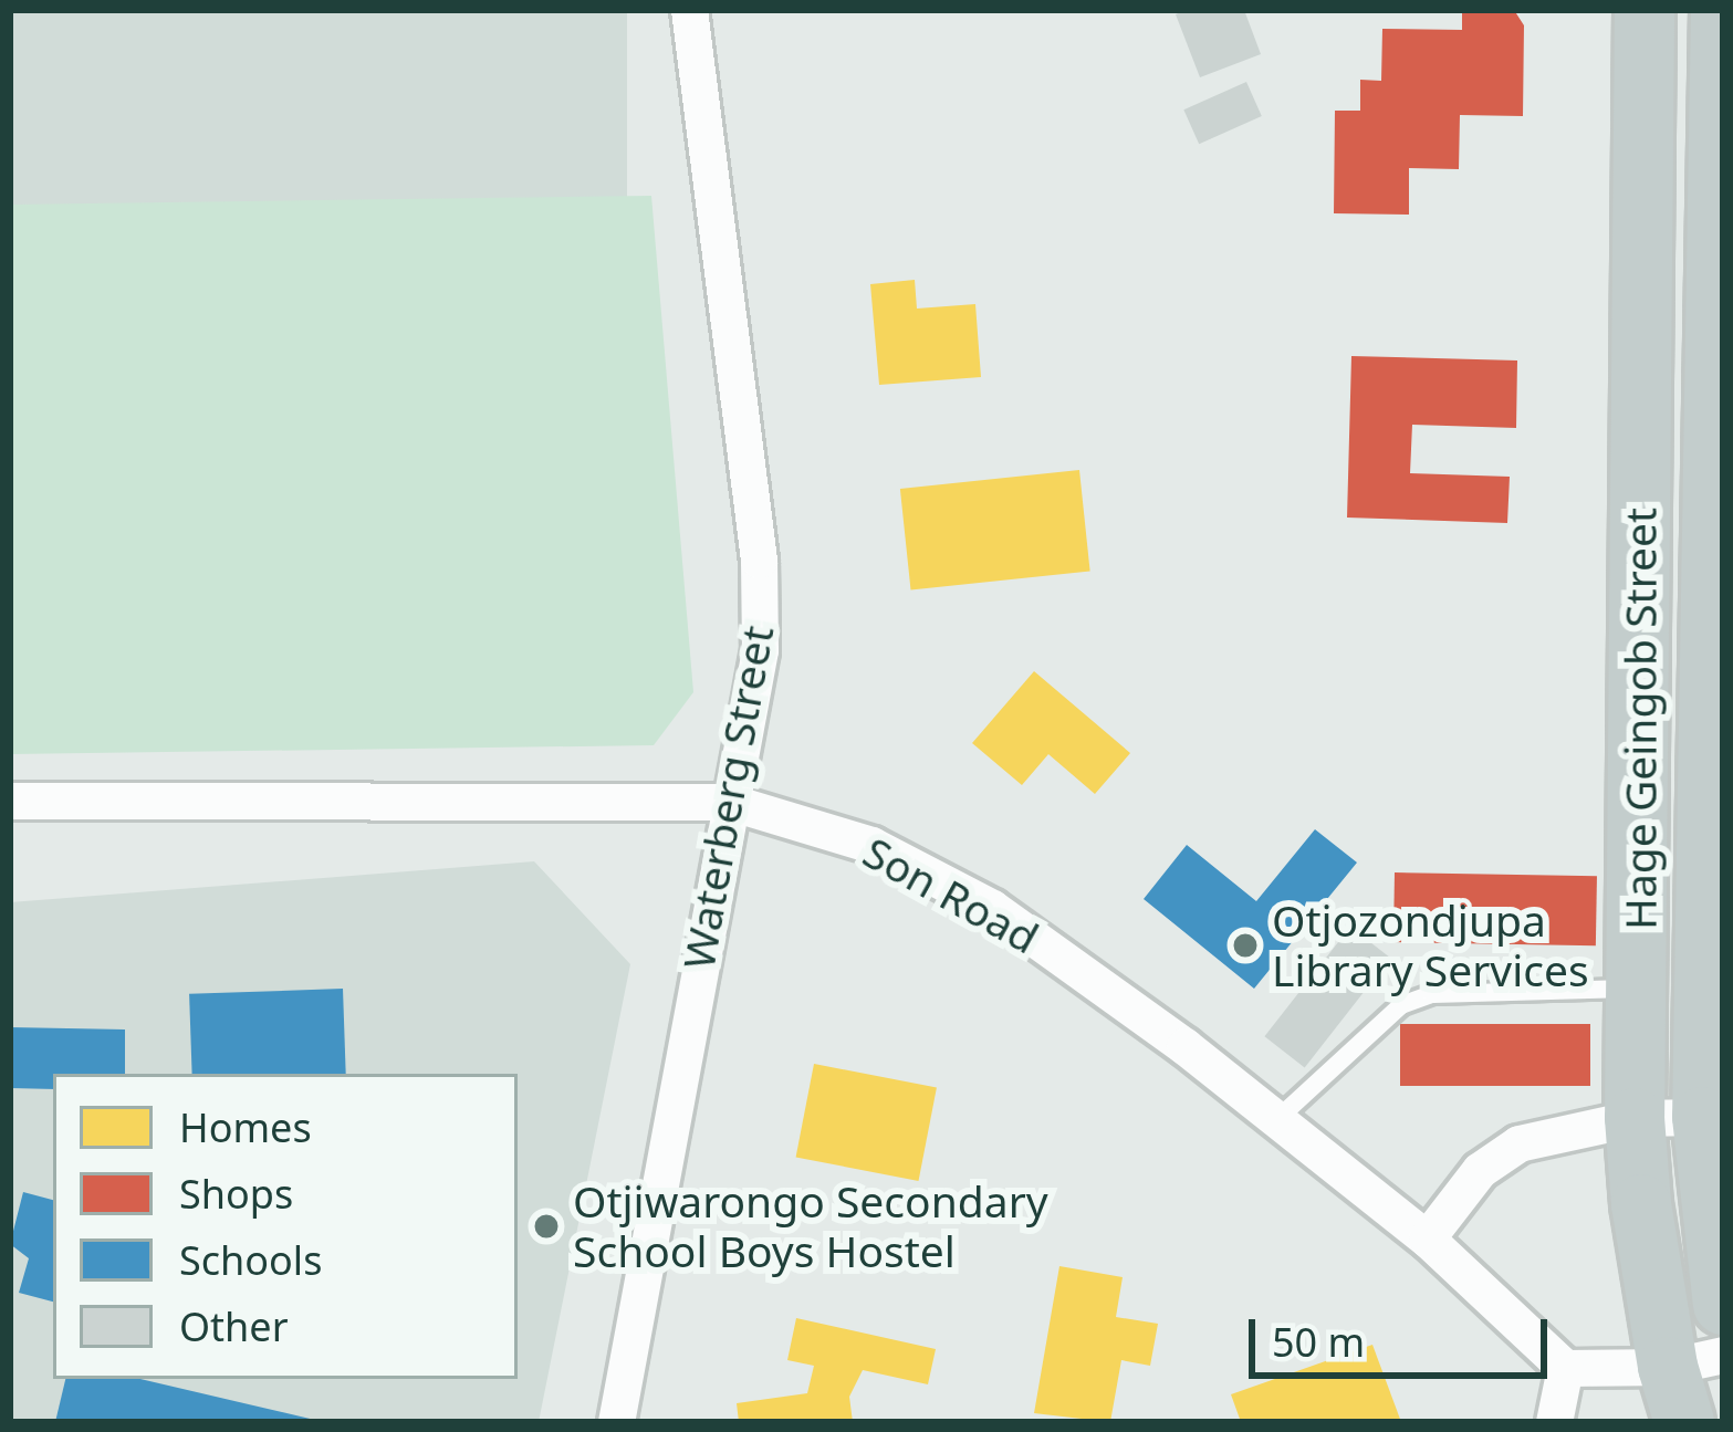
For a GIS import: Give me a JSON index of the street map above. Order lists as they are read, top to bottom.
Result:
{
  "streets": {
    "highway": ["Hage Geingob Street"],
    "street": ["Waterberg Street", "Son Road"]
  },
  "crossings": [
    ["Waterberg Street", "Son Road"]
  ],
  "places": ["Otjozondjupa Library Services", "Otjiwarongo Secondary School Boys Hostel"],
  "legend": [
    "Homes",
    "Shops",
    "Schools",
    "Other"
  ],
  "scale_bar": "50 m"
}
